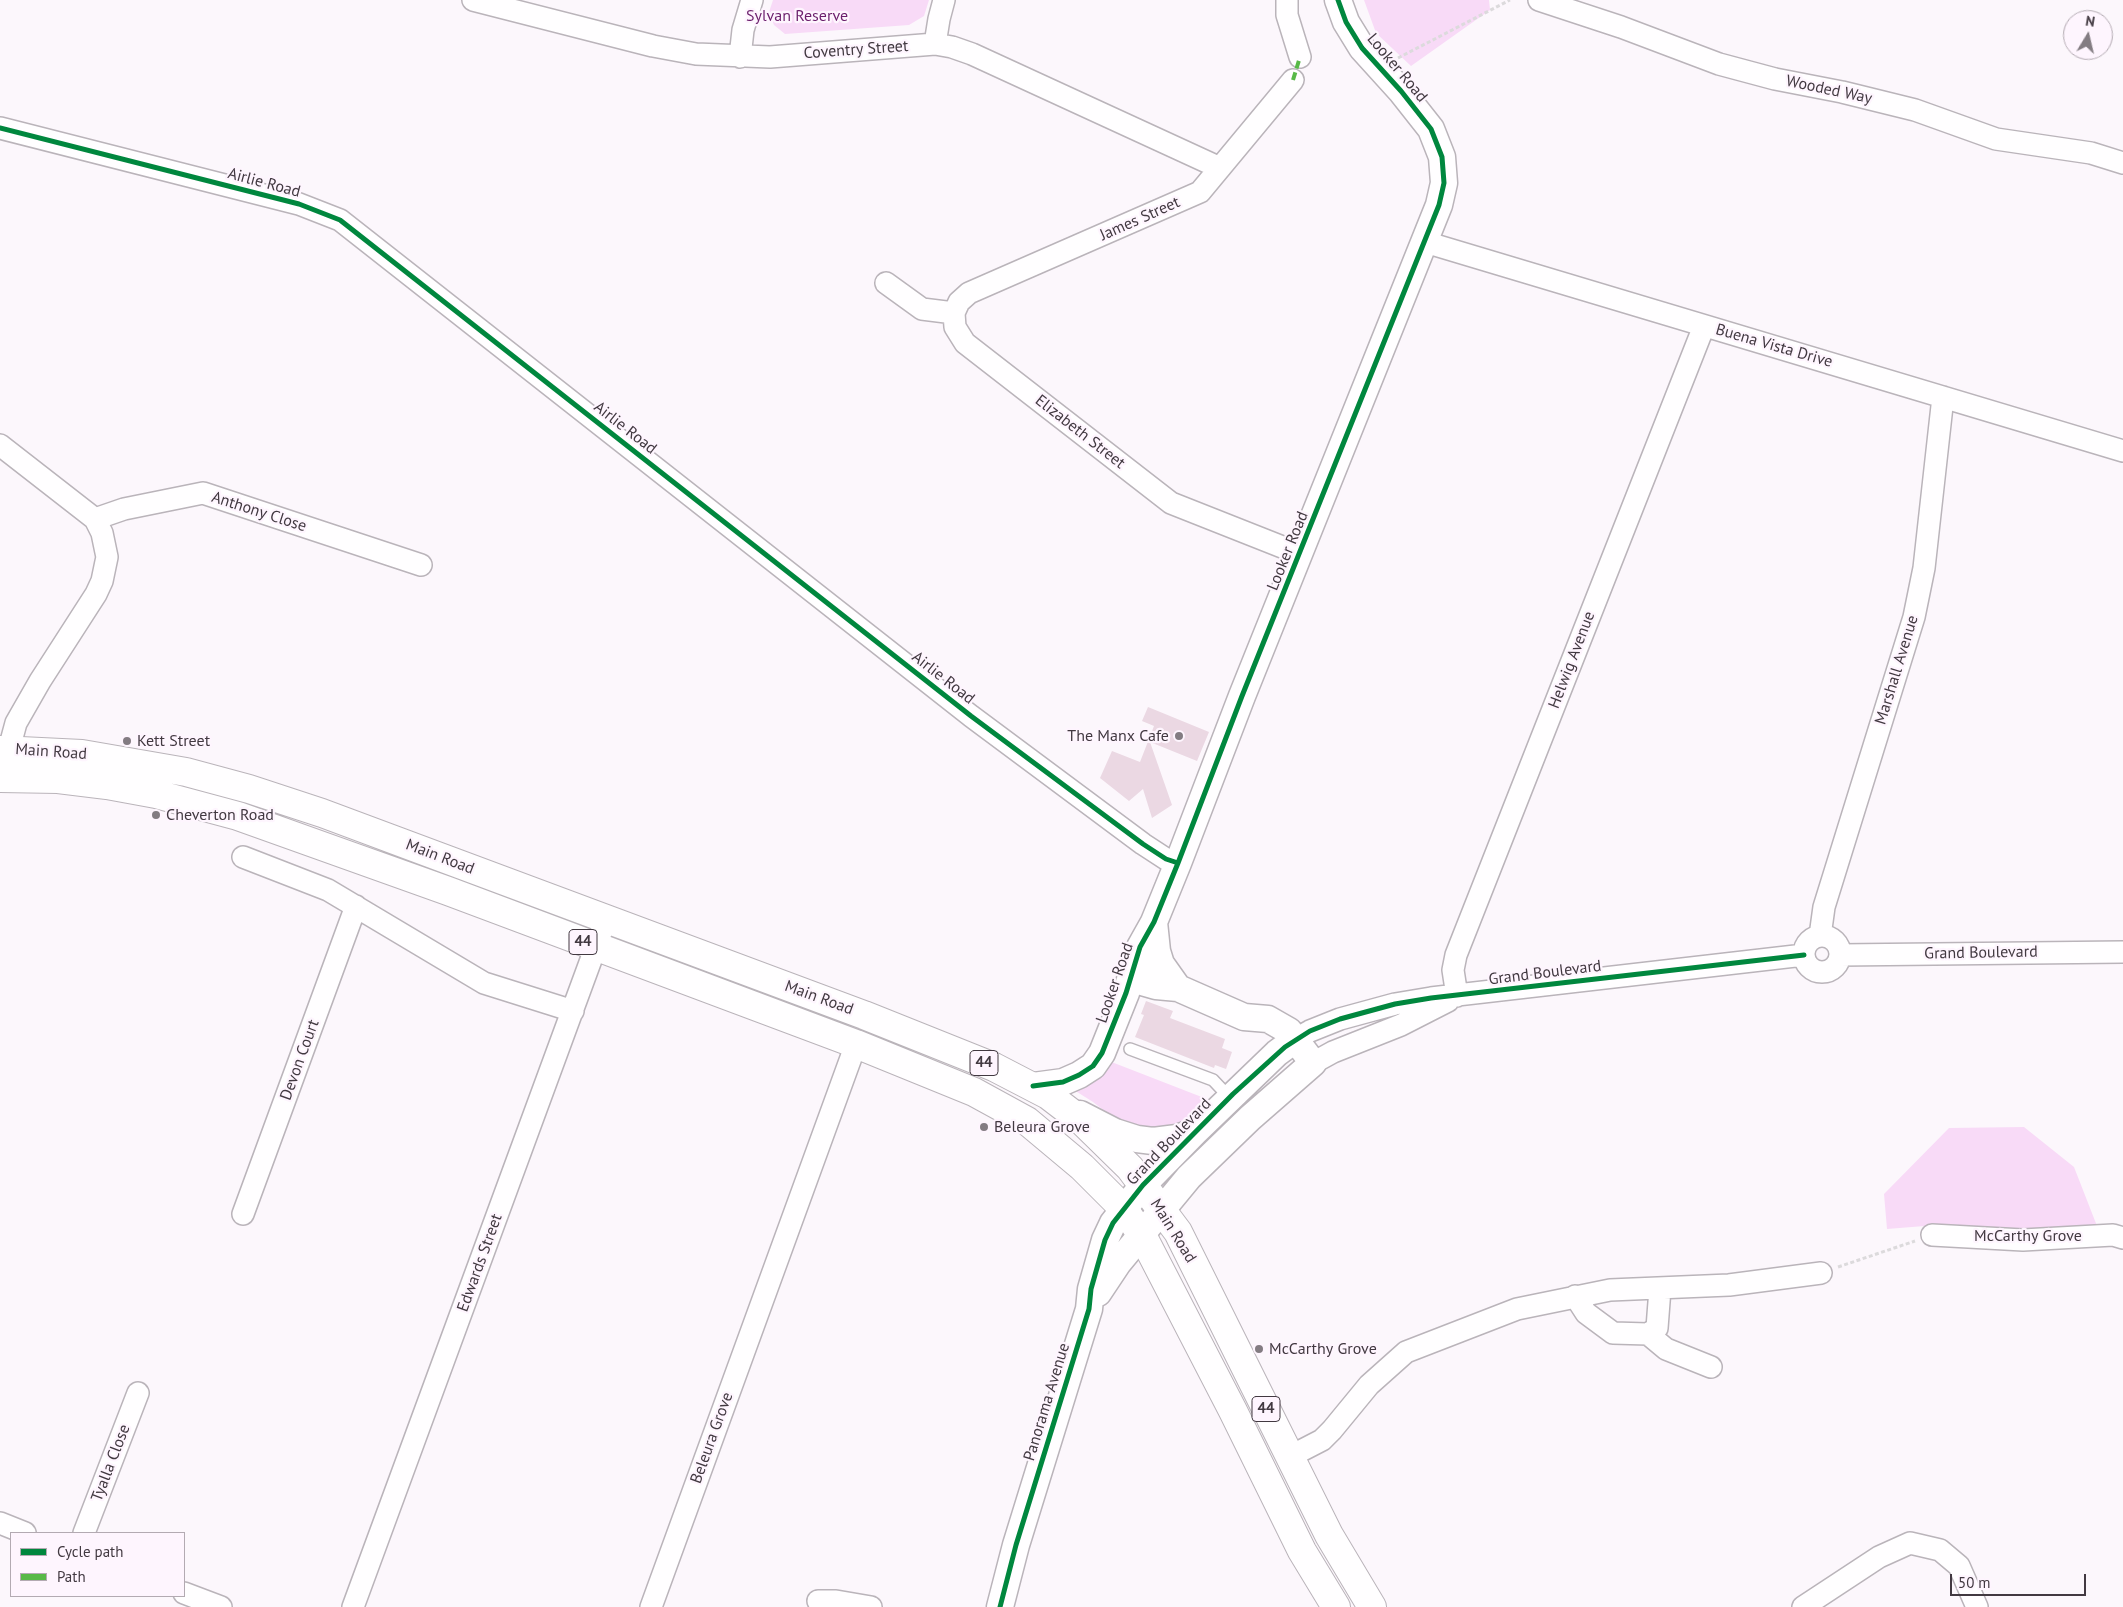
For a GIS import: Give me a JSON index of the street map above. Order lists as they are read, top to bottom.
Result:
{
  "streets": {
    "main road": ["Main Road", "44"],
    "street": [
      "Coventry Street",
      "Looker Road",
      "Wooded Way",
      "Airlie Road",
      "James Street",
      "Buena Vista Drive",
      "Elizabeth Street",
      "Anthony Close",
      "Helwig Avenue",
      "Marshall Avenue",
      "Grand Boulevard",
      "Devon Court",
      "McCarthy Grove",
      "Edwards Street",
      "Panorama Avenue",
      "Beleura Grove",
      "Tyalla Close"
    ]
  },
  "crossings": [
    ["Coventry Street", "James Street"],
    ["Looker Road", "Airlie Road"],
    ["Looker Road", "Buena Vista Drive"],
    ["Looker Road", "Elizabeth Street"],
    ["Looker Road", "Main Road"],
    ["James Street", "Elizabeth Street"],
    ["Buena Vista Drive", "Helwig Avenue"],
    ["Buena Vista Drive", "Marshall Avenue"],
    ["Helwig Avenue", "Grand Boulevard"],
    ["Marshall Avenue", "Grand Boulevard"],
    ["Main Road", "Grand Boulevard"],
    ["Main Road", "Edwards Street"],
    ["Main Road", "Panorama Avenue"],
    ["Main Road", "Beleura Grove"],
    ["Grand Boulevard", "Panorama Avenue"]
  ],
  "parks": ["Sylvan Reserve"],
  "places": [
    "The Manx Cafe",
    "Kett Street",
    "Cheverton Road",
    "Beleura Grove",
    "McCarthy Grove"
  ],
  "legend": ["Cycle path", "Path"],
  "scale_bar": "50 m",
  "north": "top"
}
